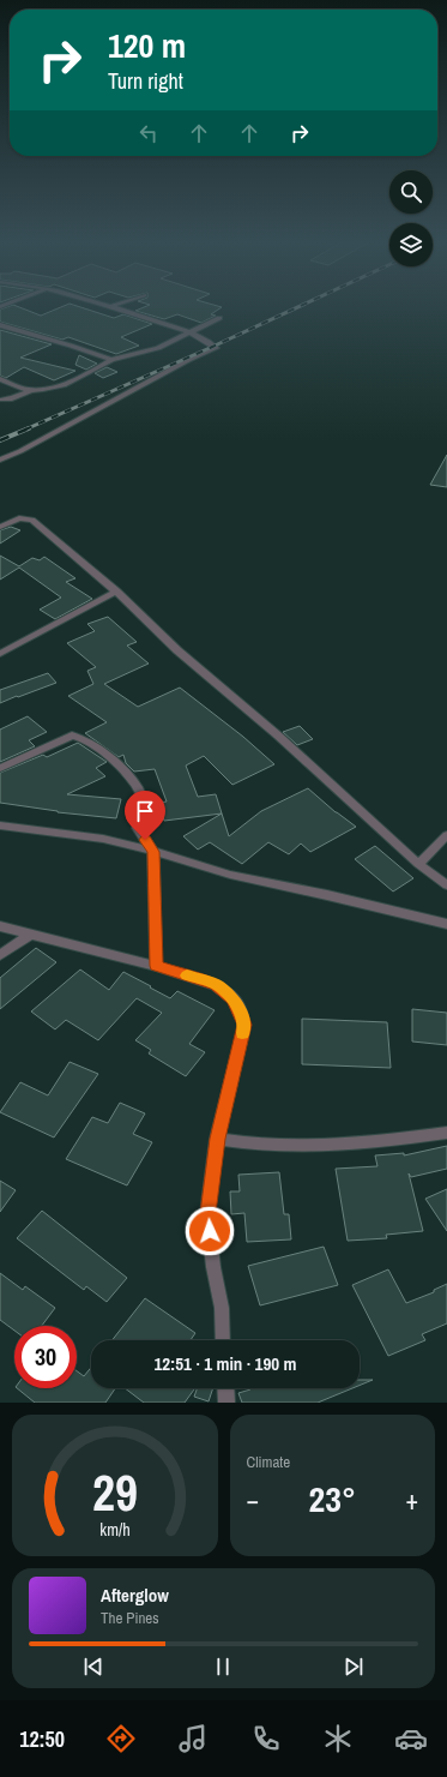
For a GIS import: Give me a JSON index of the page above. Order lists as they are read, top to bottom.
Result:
{
  "page": {
    "turn": ["120 m", "Turn right"],
    "limit": "30",
    "trip": "12:51 · 1 min · 190 m",
    "tile": "Climate",
    "heat": ["−", "23°", "+"],
    "song": ["Afterglow", "The Pines"],
    "tabs": "12:50",
    "gauge": ["29", "km/h"]
  }
}
